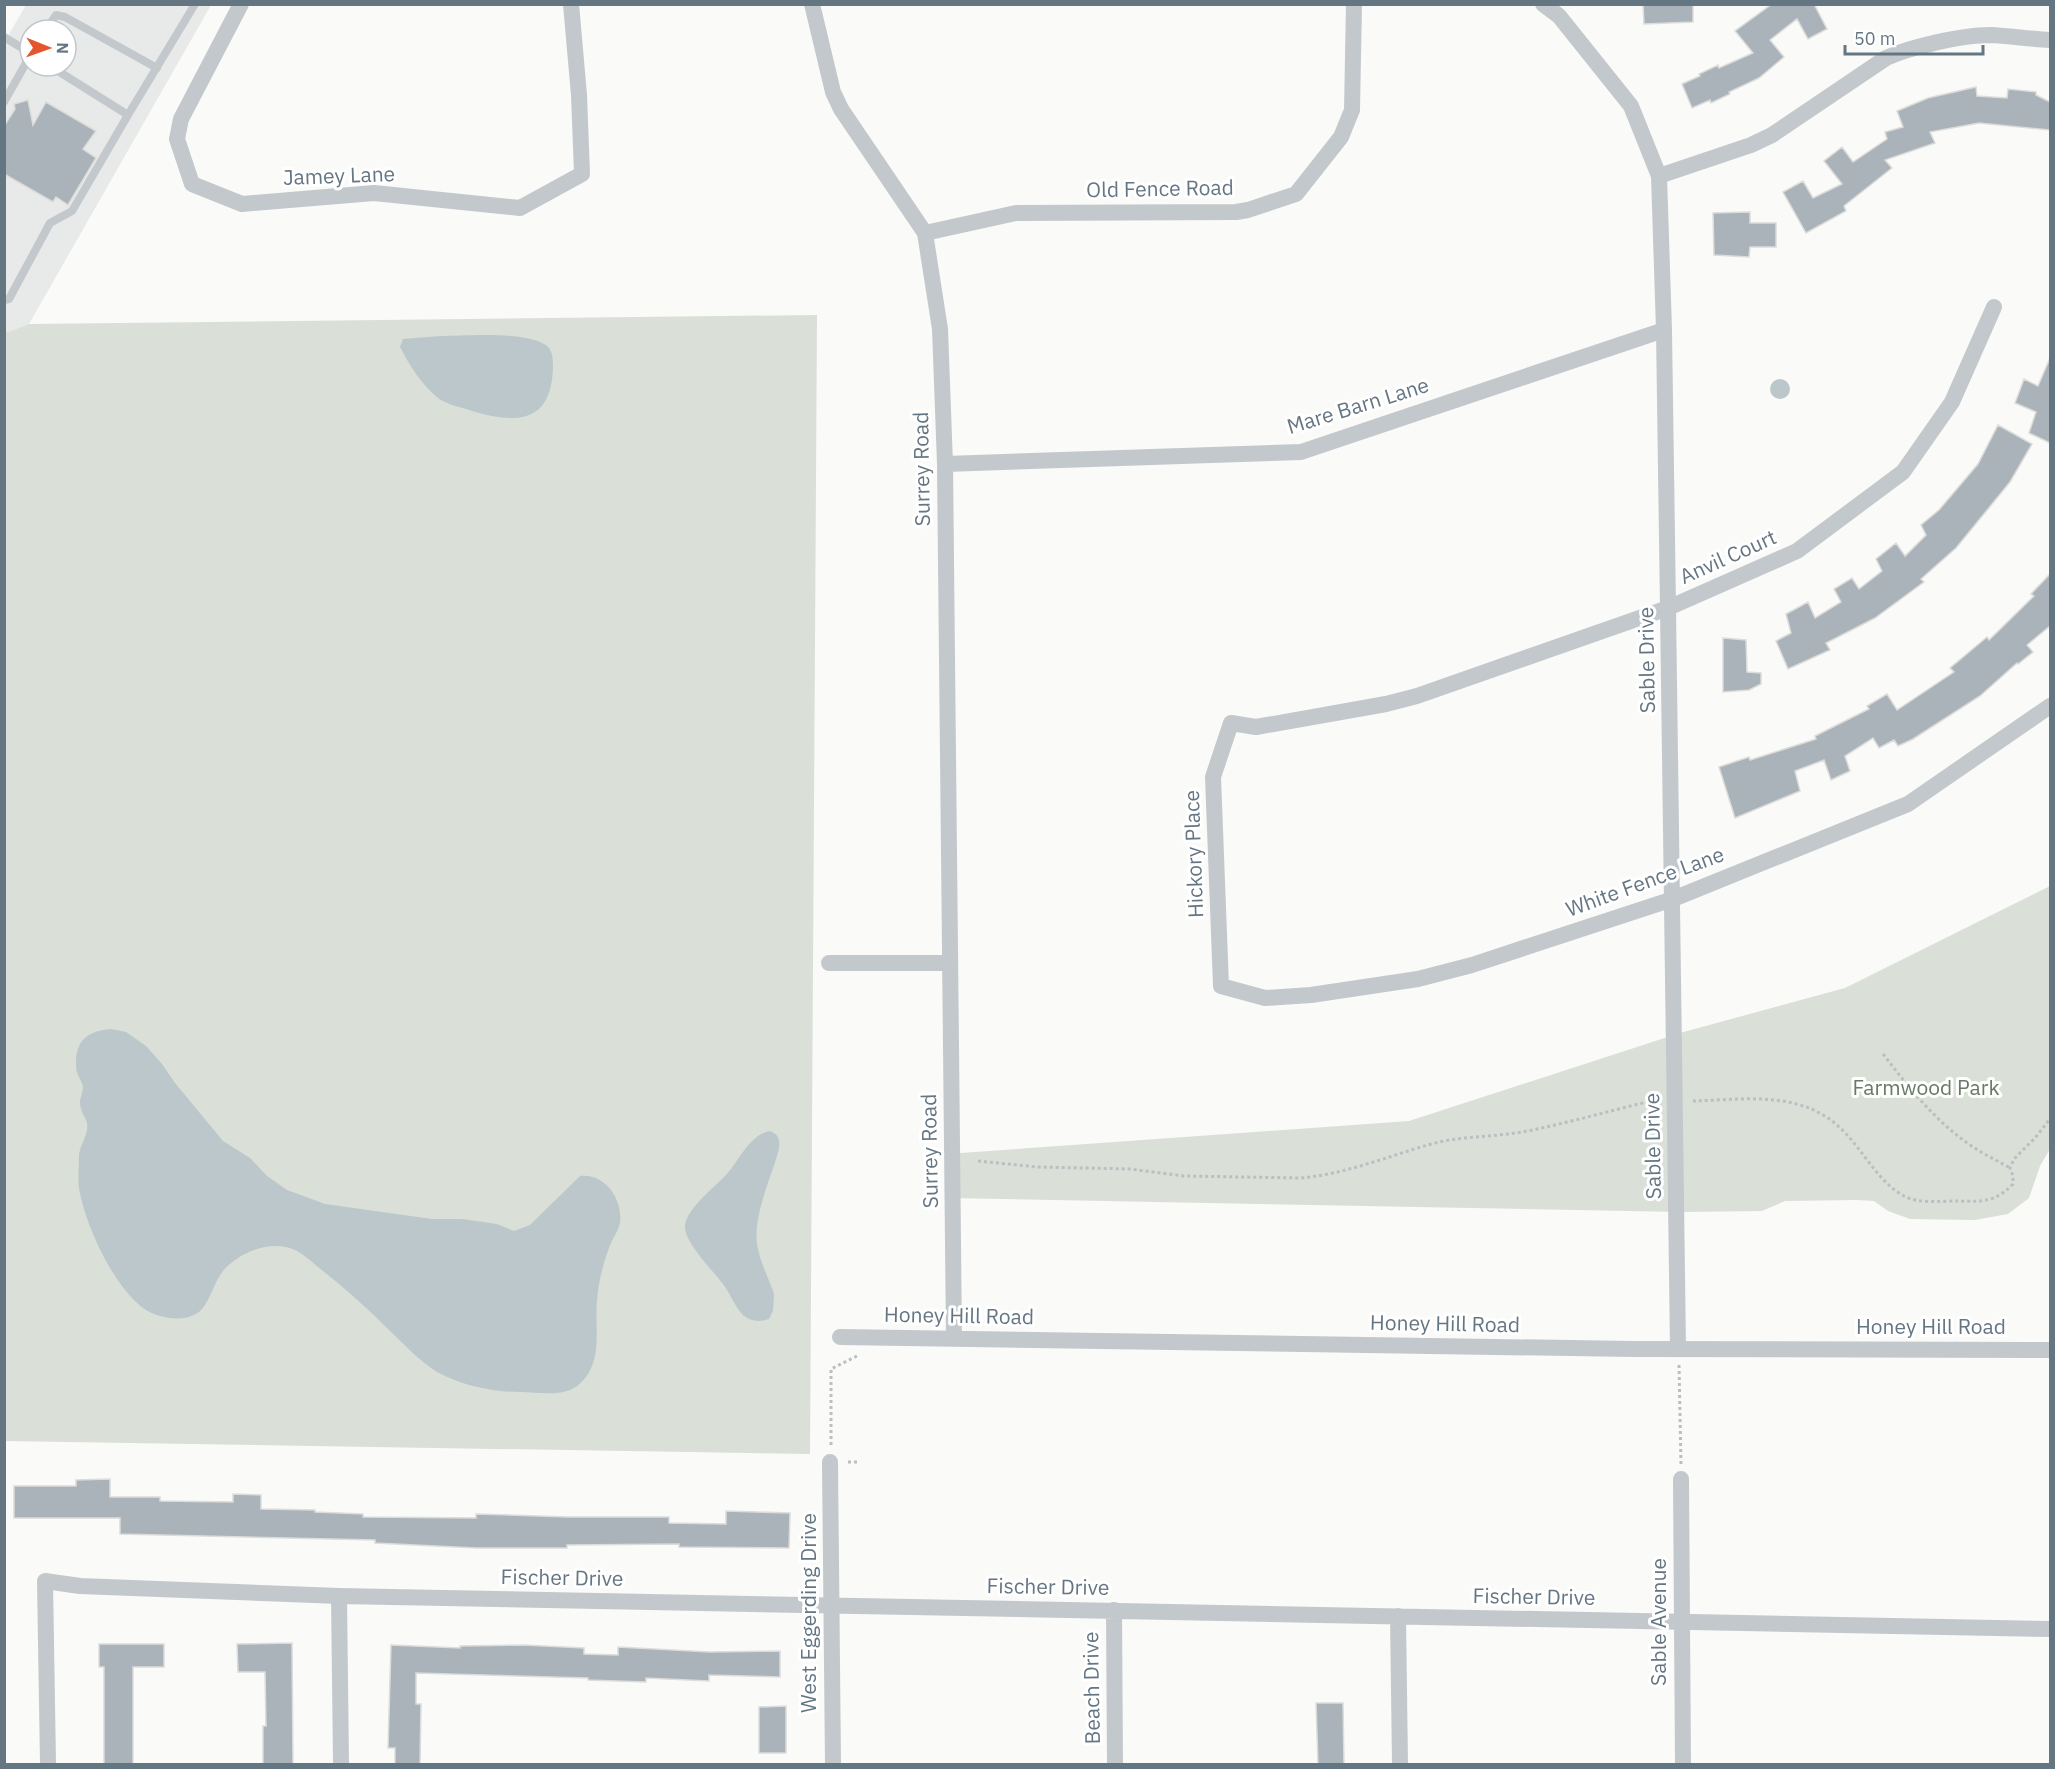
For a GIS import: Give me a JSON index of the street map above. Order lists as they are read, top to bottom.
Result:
{
  "streets": {
    "street": [
      "Jamey Lane",
      "Old Fence Road",
      "Mare Barn Lane",
      "Surrey Road",
      "Anvil Court",
      "Sable Drive",
      "Hickory Place",
      "White Fence Lane",
      "Honey Hill Road",
      "Fischer Drive",
      "West Eggerding Drive",
      "Sable Avenue",
      "Beach Drive"
    ]
  },
  "crossings": [
    ["Old Fence Road", "Surrey Road"],
    ["Mare Barn Lane", "Surrey Road"],
    ["Mare Barn Lane", "Sable Drive"],
    ["Surrey Road", "Honey Hill Road"],
    ["Anvil Court", "Sable Drive"],
    ["Anvil Court", "Hickory Place"],
    ["Sable Drive", "White Fence Lane"],
    ["Sable Drive", "Honey Hill Road"],
    ["Hickory Place", "White Fence Lane"],
    ["Fischer Drive", "West Eggerding Drive"],
    ["Fischer Drive", "Sable Avenue"],
    ["Fischer Drive", "Beach Drive"]
  ],
  "parks": ["Farmwood Park"],
  "scale_bar": "50 m",
  "north": "right"
}
